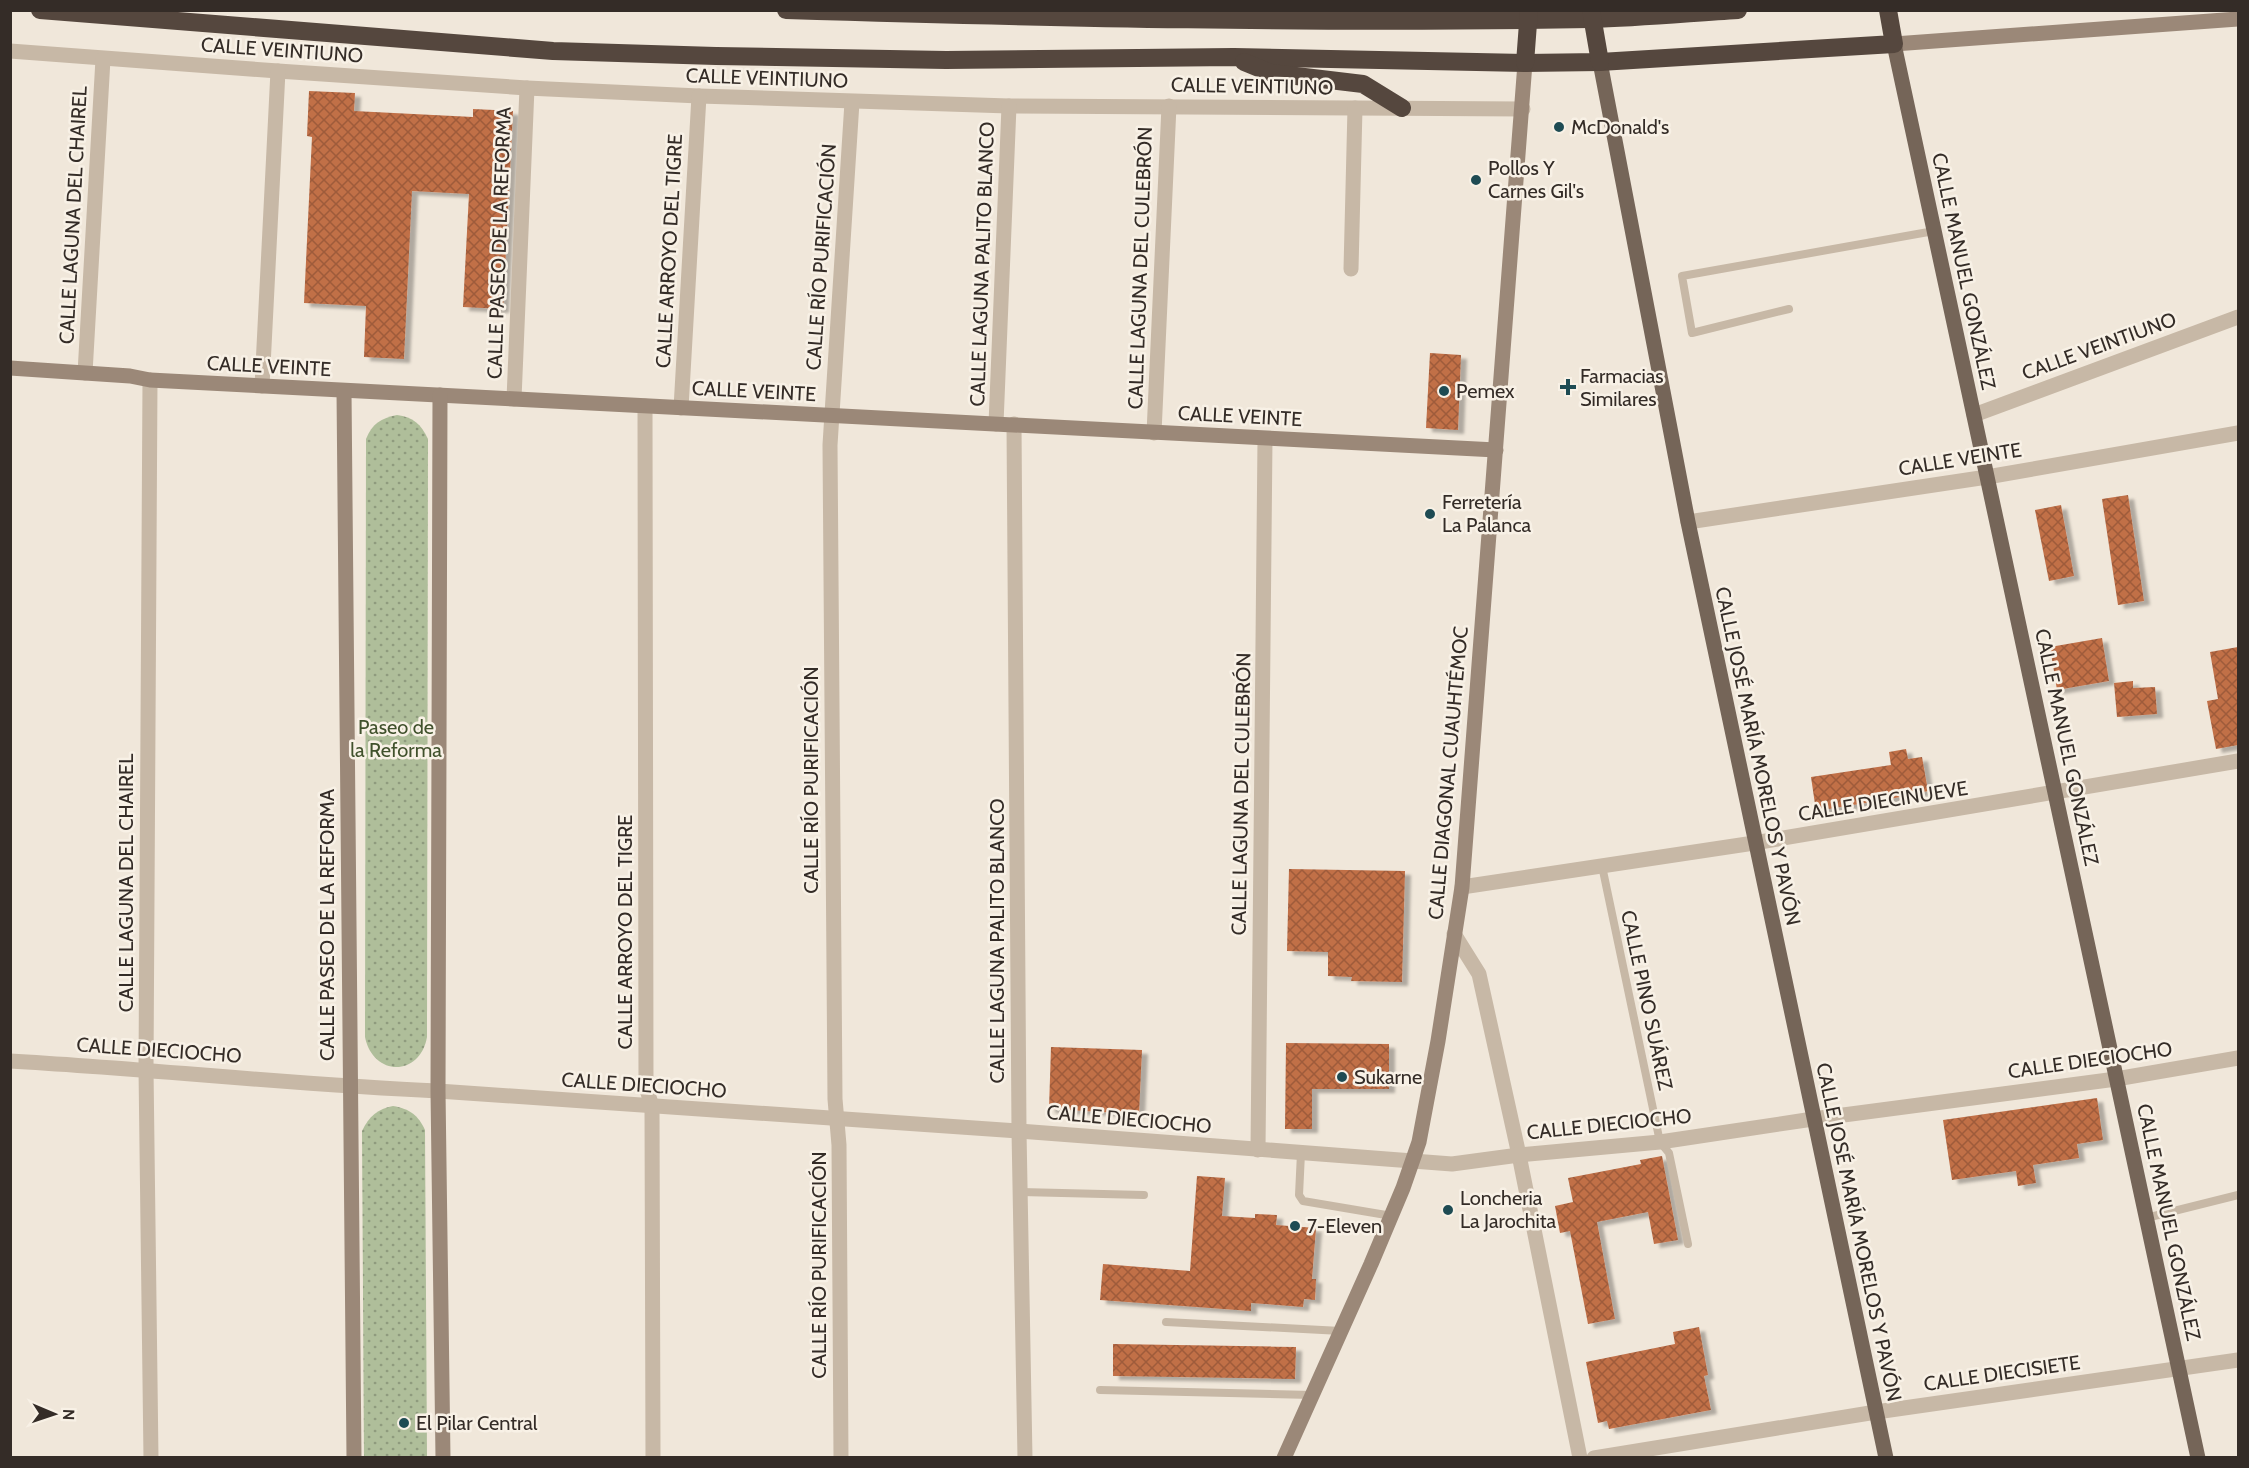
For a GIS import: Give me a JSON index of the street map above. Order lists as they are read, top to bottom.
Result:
{
  "streets": {
    "main road": ["CALLE MANUEL GONZÁLEZ", "CALLE JOSÉ MARÍA MORELOS Y PAVÓN"],
    "street": [
      "CALLE VEINTIUNO",
      "CALLE LAGUNA DEL CHAIREL",
      "CALLE PASEO DE LA REFORMA",
      "CALLE ARROYO DEL TIGRE",
      "CALLE RÍO PURIFICACIÓN",
      "CALLE LAGUNA PALITO BLANCO",
      "CALLE LAGUNA DEL CULEBRÓN",
      "CALLE VEINTE",
      "CALLE DIAGONAL CUAUHTÉMOC",
      "CALLE DIECINUEVE",
      "CALLE DIECIOCHO",
      "CALLE DIECISIETE"
    ],
    "lane": ["CALLE PINO SUÁREZ"]
  },
  "crossings": [
    ["CALLE VEINTIUNO", "CALLE LAGUNA DEL CHAIREL"],
    ["CALLE VEINTIUNO", "CALLE PASEO DE LA REFORMA"],
    ["CALLE VEINTIUNO", "CALLE ARROYO DEL TIGRE"],
    ["CALLE VEINTIUNO", "CALLE RÍO PURIFICACIÓN"],
    ["CALLE VEINTIUNO", "CALLE LAGUNA PALITO BLANCO"],
    ["CALLE VEINTIUNO", "CALLE LAGUNA DEL CULEBRÓN"],
    ["CALLE VEINTIUNO", "CALLE MANUEL GONZÁLEZ"],
    ["CALLE VEINTIUNO", "CALLE DIAGONAL CUAUHTÉMOC"],
    ["CALLE LAGUNA DEL CHAIREL", "CALLE VEINTE"],
    ["CALLE LAGUNA DEL CHAIREL", "CALLE DIECIOCHO"],
    ["CALLE PASEO DE LA REFORMA", "CALLE VEINTE"],
    ["CALLE PASEO DE LA REFORMA", "CALLE DIECIOCHO"],
    ["CALLE ARROYO DEL TIGRE", "CALLE VEINTE"],
    ["CALLE ARROYO DEL TIGRE", "CALLE DIECIOCHO"],
    ["CALLE RÍO PURIFICACIÓN", "CALLE VEINTE"],
    ["CALLE RÍO PURIFICACIÓN", "CALLE DIECIOCHO"],
    ["CALLE LAGUNA PALITO BLANCO", "CALLE VEINTE"],
    ["CALLE LAGUNA PALITO BLANCO", "CALLE DIECIOCHO"],
    ["CALLE LAGUNA DEL CULEBRÓN", "CALLE VEINTE"],
    ["CALLE LAGUNA DEL CULEBRÓN", "CALLE DIECIOCHO"],
    ["CALLE MANUEL GONZÁLEZ", "CALLE VEINTE"],
    ["CALLE MANUEL GONZÁLEZ", "CALLE DIECINUEVE"],
    ["CALLE MANUEL GONZÁLEZ", "CALLE DIECIOCHO"],
    ["CALLE MANUEL GONZÁLEZ", "CALLE DIECISIETE"],
    ["CALLE VEINTE", "CALLE JOSÉ MARÍA MORELOS Y PAVÓN"],
    ["CALLE VEINTE", "CALLE DIAGONAL CUAUHTÉMOC"],
    ["CALLE JOSÉ MARÍA MORELOS Y PAVÓN", "CALLE DIECINUEVE"],
    ["CALLE JOSÉ MARÍA MORELOS Y PAVÓN", "CALLE DIECIOCHO"],
    ["CALLE JOSÉ MARÍA MORELOS Y PAVÓN", "CALLE DIECISIETE"],
    ["CALLE DIAGONAL CUAUHTÉMOC", "CALLE DIECINUEVE"],
    ["CALLE DIAGONAL CUAUHTÉMOC", "CALLE DIECIOCHO"],
    ["CALLE DIECINUEVE", "CALLE PINO SUÁREZ"],
    ["CALLE PINO SUÁREZ", "CALLE DIECIOCHO"]
  ],
  "parks": ["Paseo de la Reforma"],
  "places": {
    "other": [
      "McDonald's",
      "Pollos Y Carnes Gil's",
      "Pemex",
      "Ferretería La Palanca",
      "Sukarne",
      "Loncheria La Jarochita",
      "7-Eleven",
      "El Pilar Central"
    ],
    "health": ["Farmacias Similares"]
  },
  "north": "right"
}
